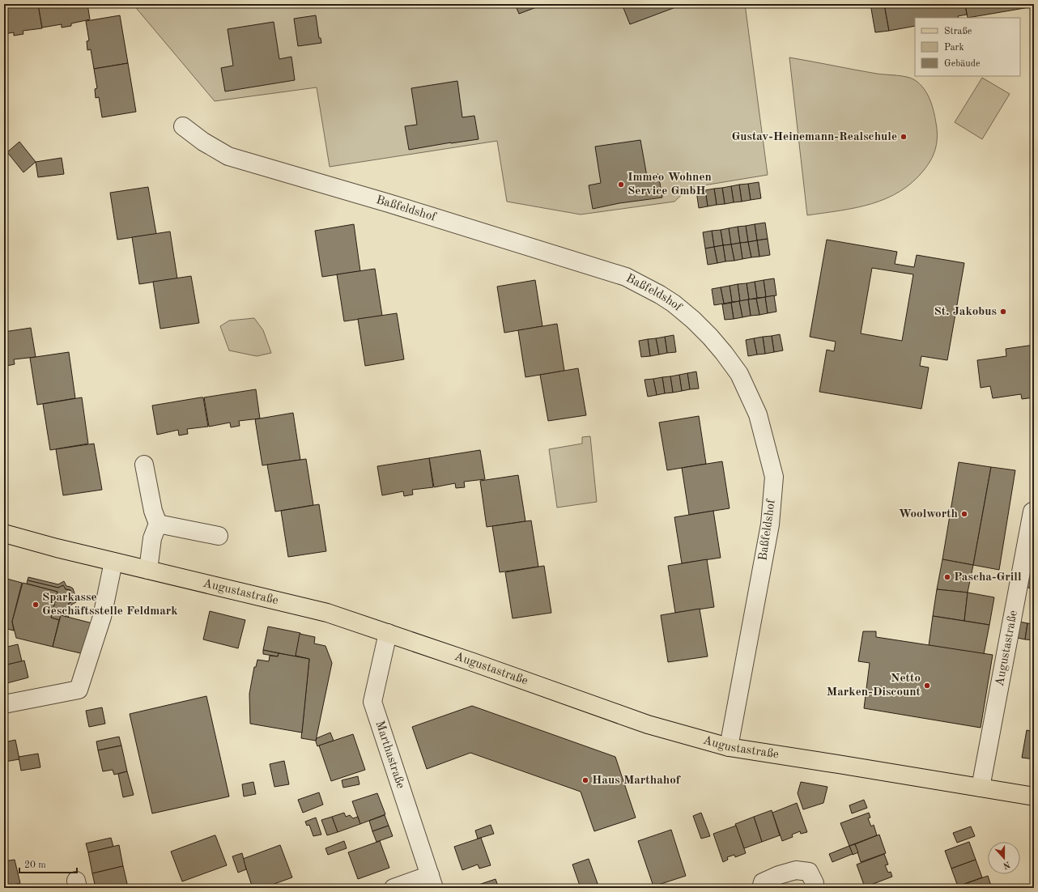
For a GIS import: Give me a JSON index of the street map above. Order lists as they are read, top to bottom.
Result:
{
  "streets": {
    "main road": ["Augustastraße"],
    "street": ["Baßfeldshof", "Marthastraße"]
  },
  "crossings": [
    ["Baßfeldshof", "Augustastraße"],
    ["Augustastraße", "Marthastraße"]
  ],
  "places": [
    "Gustav-Heinemann-Realschule",
    "Immeo Wohnen Service GmbH",
    "St. Jakobus",
    "Woolworth",
    "Pascha-Grill",
    "Sparkasse Geschäftsstelle Feldmark",
    "Netto Marken-Discount",
    "Haus Marthahof"
  ],
  "legend": ["Straße", "Park", "Gebäude"],
  "scale_bar": "20 m",
  "north": "bottom"
}
